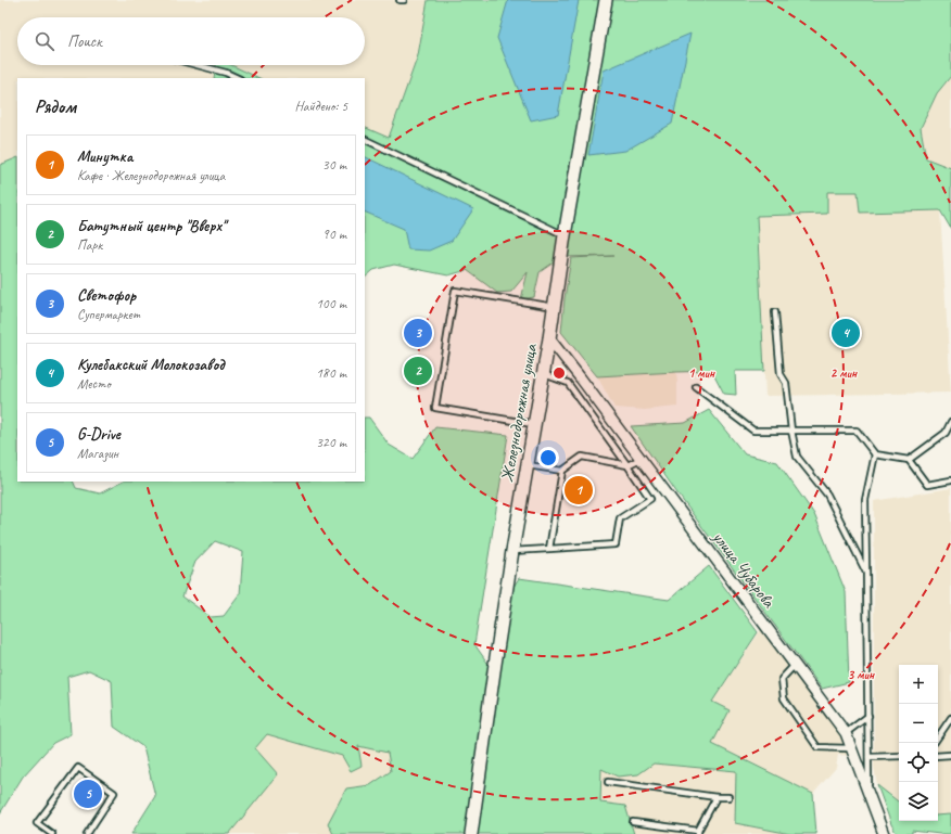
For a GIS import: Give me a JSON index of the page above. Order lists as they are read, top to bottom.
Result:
{
  "streets": {
    "street": ["Железнодорожная улица", "улица Чубарова"]
  },
  "crossings": [
    ["Железнодорожная улица", "улица Чубарова"]
  ],
  "page": {
    "search": "Поиск",
    "heading": ["Рядом", "Найдено: 5"],
    "list": [
      {
        "mark": "1",
        "name": "Минутка",
        "note": "Кафе · Железнодорожная улица",
        "value": "30 m"
      },
      {
        "mark": "2",
        "name": "Батутный центр \"Вверх\"",
        "note": "Парк",
        "value": "90 m"
      },
      {
        "mark": "3",
        "name": "Светофор",
        "note": "Супермаркет",
        "value": "100 m"
      },
      {
        "mark": "4",
        "name": "Кулебакский Молокозавод",
        "note": "Место",
        "value": "180 m"
      },
      {
        "mark": "5",
        "name": "G-Drive",
        "note": "Магазин",
        "value": "320 m"
      }
    ],
    "pins": [
      "3",
      "4",
      "2",
      "1",
      "5"
    ],
    "map_buttons": ["+", "−"]
  },
  "rings": ["1 мин", "2 мин", "3 мин"]
}
